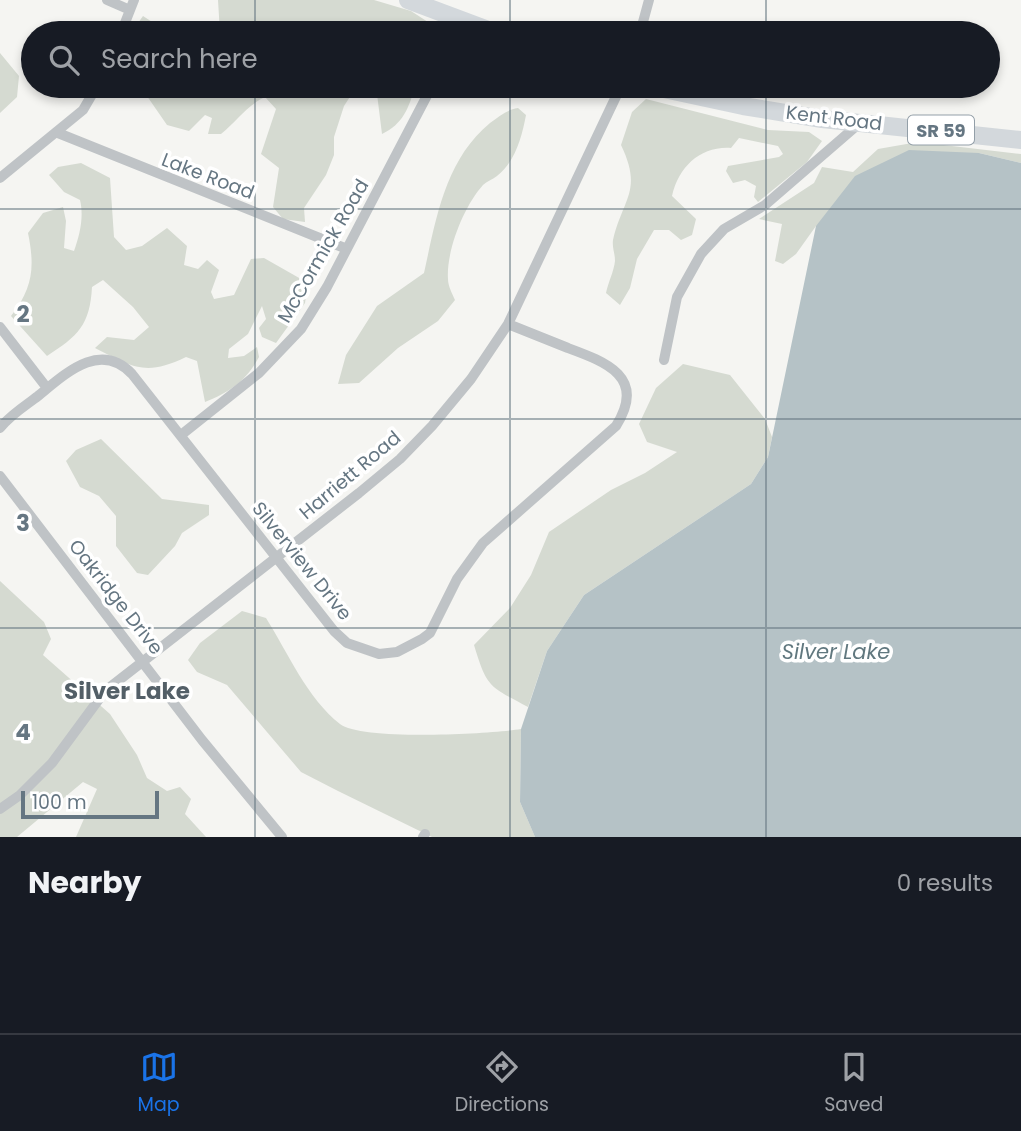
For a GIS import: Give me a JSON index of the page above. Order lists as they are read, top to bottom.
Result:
{
  "streets": {
    "main road": ["Kent Road", "SR 59"],
    "street": [
      "Lake Road",
      "McCormick Road",
      "Harriett Road",
      "Silverview Drive",
      "Oakridge Drive"
    ]
  },
  "crossings": [
    ["Lake Road", "McCormick Road"],
    ["McCormick Road", "Silverview Drive"],
    ["Harriett Road", "Silverview Drive"],
    ["Harriett Road", "Oakridge Drive"]
  ],
  "districts": ["Silver Lake"],
  "water": ["Silver Lake"],
  "scale_bar": "100 m",
  "page": {
    "search": "Search here",
    "scale": "100 m",
    "heading": ["Nearby", "0 results"],
    "nav": ["Map", "Directions", "Saved"]
  },
  "grid": {
    "rows": ["2", "3", "4"]
  }
}
